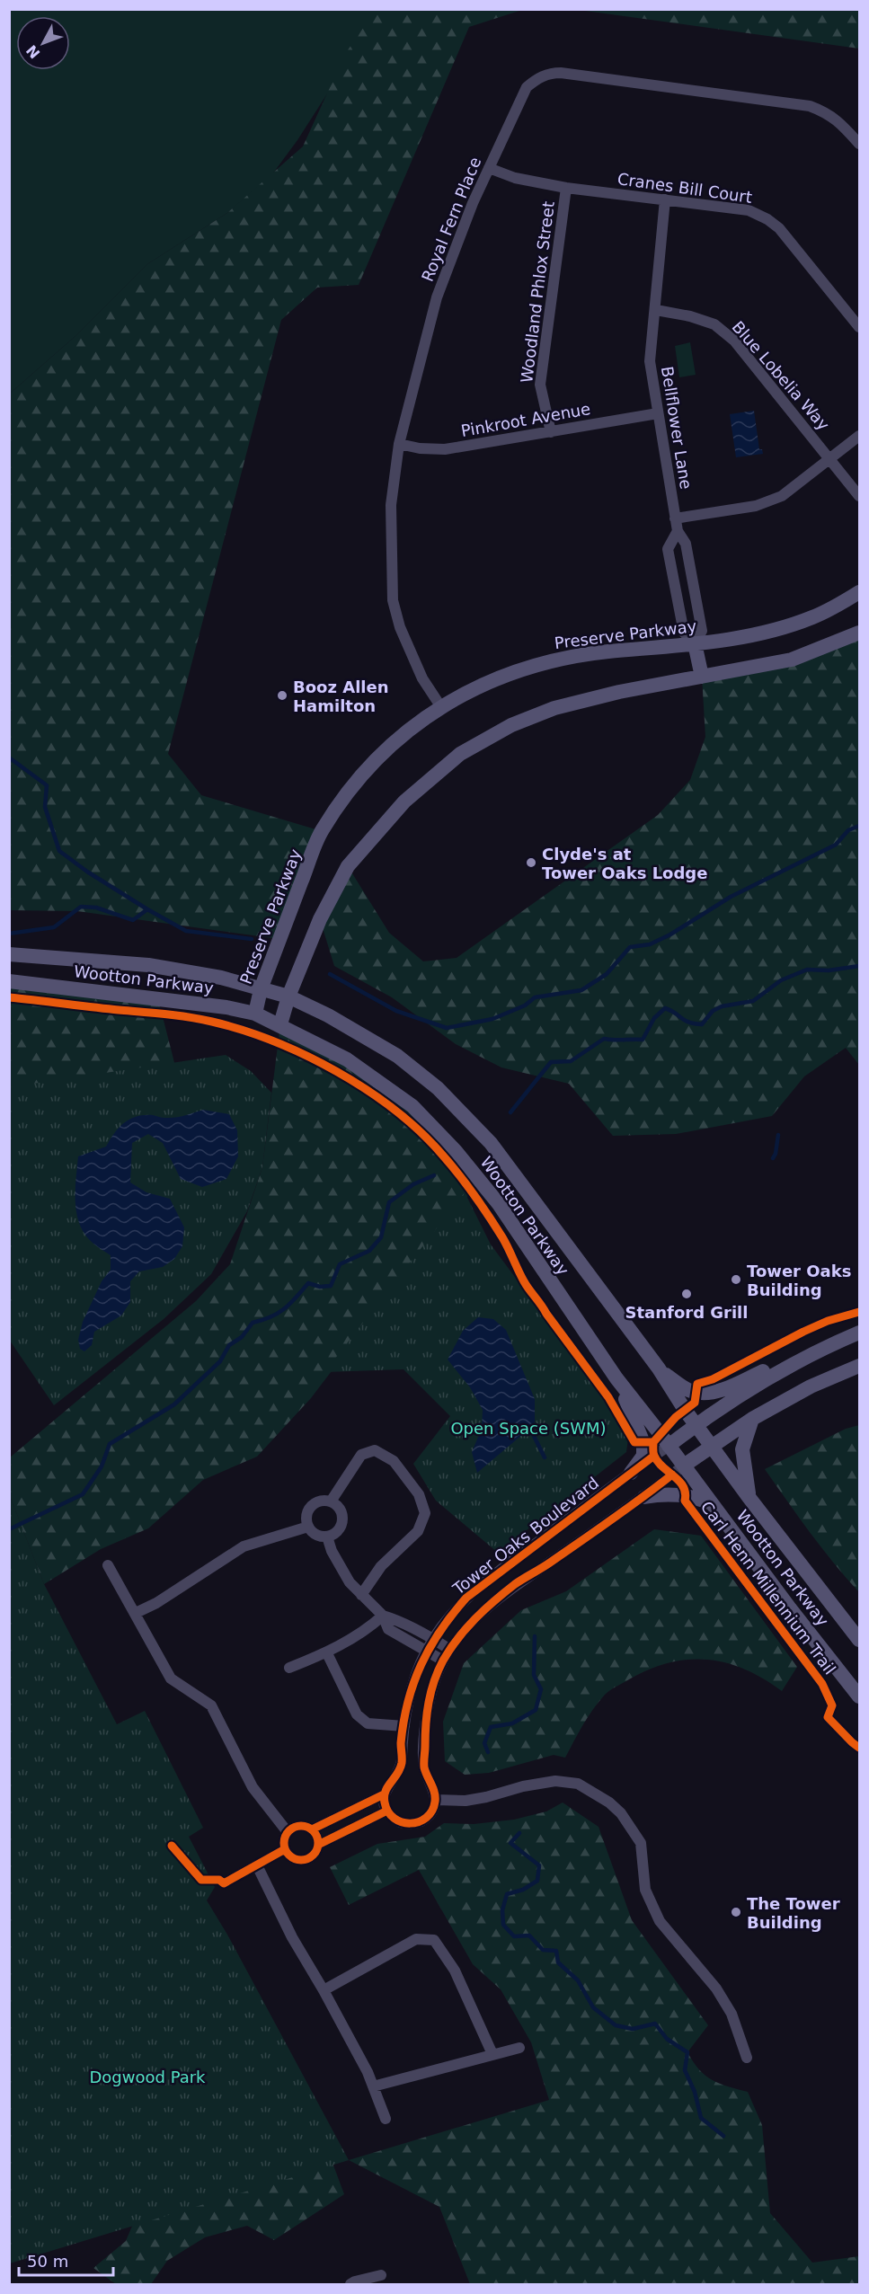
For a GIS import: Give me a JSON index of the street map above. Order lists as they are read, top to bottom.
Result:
{
  "streets": {
    "main road": ["Preserve Parkway", "Wootton Parkway", "Tower Oaks Boulevard"],
    "street": [
      "Cranes Bill Court",
      "Royal Fern Place",
      "Woodland Phlox Street",
      "Blue Lobelia Way",
      "Pinkroot Avenue",
      "Bellflower Lane"
    ],
    "cycle path": ["Carl Henn Millennium Trail"]
  },
  "crossings": [
    ["Cranes Bill Court", "Royal Fern Place"],
    ["Cranes Bill Court", "Woodland Phlox Street"],
    ["Cranes Bill Court", "Bellflower Lane"],
    ["Royal Fern Place", "Pinkroot Avenue"],
    ["Royal Fern Place", "Preserve Parkway"],
    ["Woodland Phlox Street", "Pinkroot Avenue"],
    ["Blue Lobelia Way", "Bellflower Lane"],
    ["Pinkroot Avenue", "Bellflower Lane"],
    ["Bellflower Lane", "Preserve Parkway"],
    ["Preserve Parkway", "Wootton Parkway"],
    ["Wootton Parkway", "Tower Oaks Boulevard"]
  ],
  "parks": ["Open Space (SWM)", "Dogwood Park"],
  "places": [
    "Booz Allen Hamilton",
    "Clyde's at Tower Oaks Lodge",
    "Tower Oaks Building",
    "Stanford Grill",
    "The Tower Building"
  ],
  "scale_bar": "50 m",
  "north": "bottom left"
}
